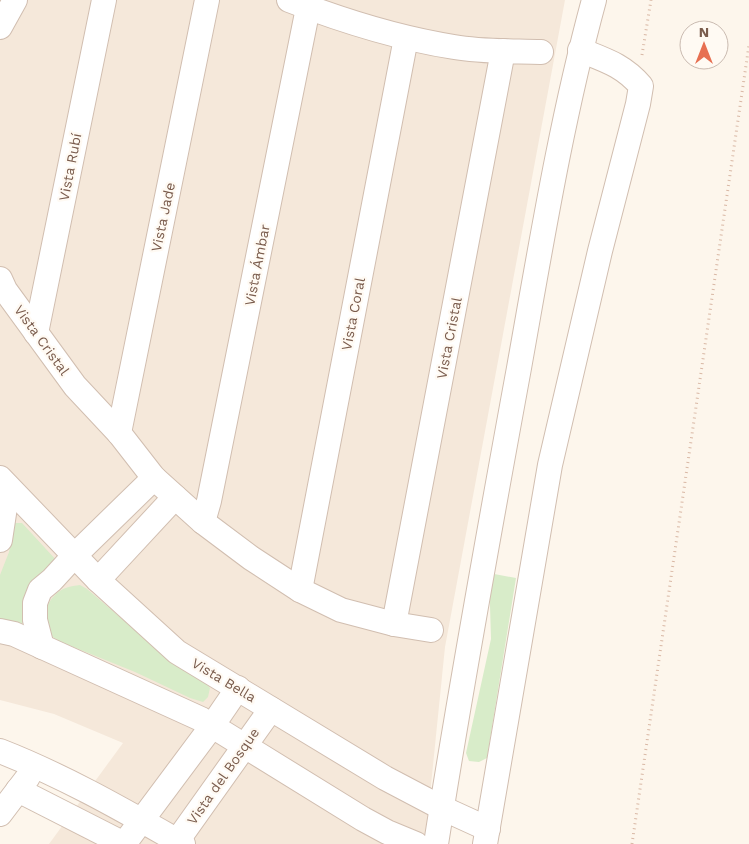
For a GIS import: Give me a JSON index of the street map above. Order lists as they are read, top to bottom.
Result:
{
  "streets": {
    "street": [
      "Vista Rubí",
      "Vista Jade",
      "Vista Ámbar",
      "Vista Coral",
      "Vista Cristal",
      "Vista Bella",
      "Vista del Bosque"
    ]
  },
  "crossings": [
    ["Vista Rubí", "Vista Cristal"],
    ["Vista Jade", "Vista Cristal"],
    ["Vista Ámbar", "Vista Cristal"],
    ["Vista Coral", "Vista Cristal"],
    ["Vista Bella", "Vista del Bosque"]
  ],
  "north": "top"
}
